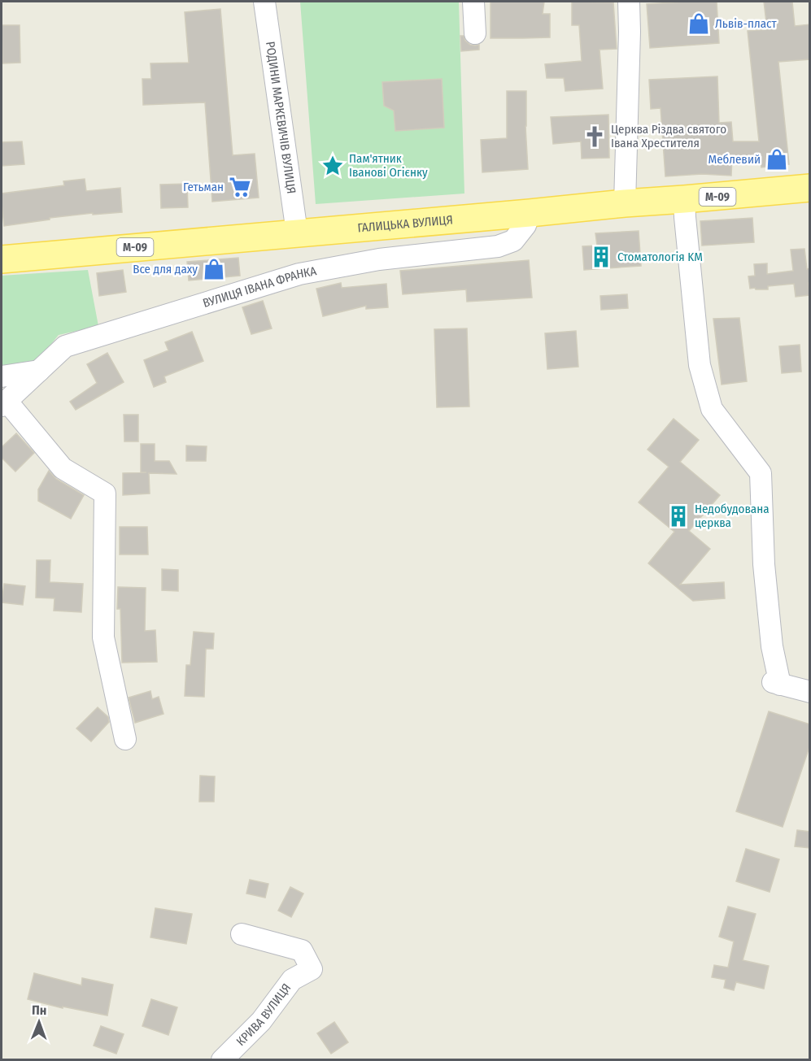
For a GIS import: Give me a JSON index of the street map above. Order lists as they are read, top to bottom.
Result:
{
  "streets": {
    "main road": ["М-09", "ГАЛИЦЬКА ВУЛИЦЯ"],
    "street": ["РОДИНИ МАРКЕВИЧІВ ВУЛИЦЯ", "ВУЛИЦЯ ІВАНА ФРАНКА", "КРИВА ВУЛИЦЯ"]
  },
  "crossings": [
    ["РОДИНИ МАРКЕВИЧІВ ВУЛИЦЯ", "ГАЛИЦЬКА ВУЛИЦЯ"],
    ["ГАЛИЦЬКА ВУЛИЦЯ", "ВУЛИЦЯ ІВАНА ФРАНКА"]
  ],
  "places": {
    "shop": ["Львів-пласт", "Меблевий", "Все для даху"],
    "church": ["Церква Різдва святого Івана Хрестителя"],
    "place": ["Пам'ятник Іванові Огієнку"],
    "supermarket": ["Гетьман"],
    "building": ["Стоматологія KM", "Недобудована церква"]
  },
  "north": "top"
}
